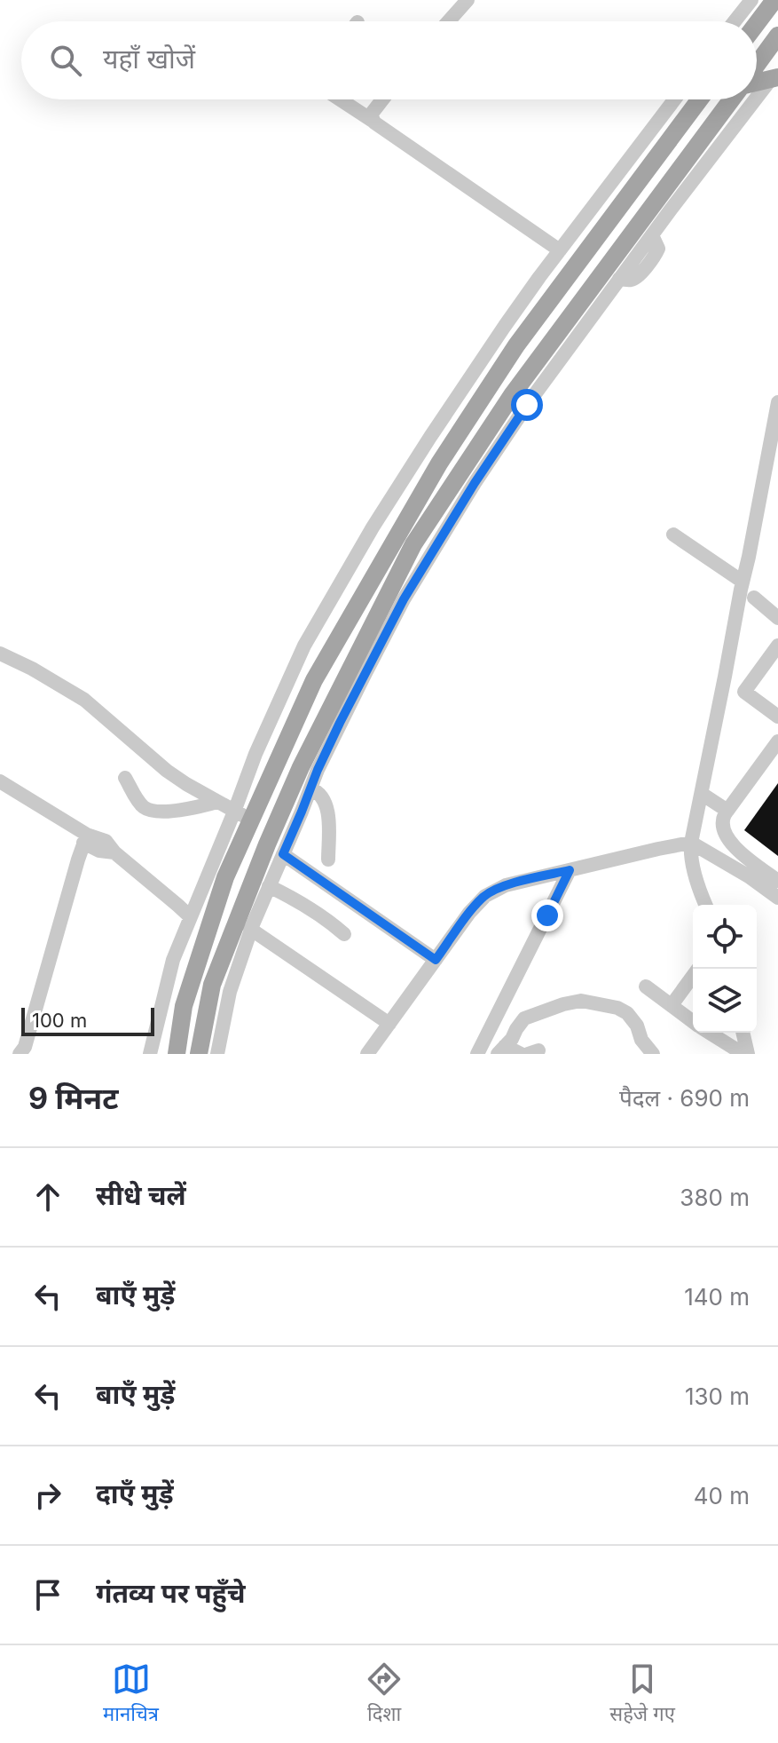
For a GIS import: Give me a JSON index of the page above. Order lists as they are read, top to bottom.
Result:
{
  "scale_bar": "100 m",
  "page": {
    "search": "यहाँ खोजें",
    "scale": "100 m",
    "heading": ["9 मिनट", "पैदल · 690 m"],
    "list": [
      ["सीधे चलें", "380 m"],
      ["बाएँ मुड़ें", "140 m"],
      ["बाएँ मुड़ें", "130 m"],
      ["दाएँ मुड़ें", "40 m"],
      "गंतव्य पर पहुँचे"
    ],
    "nav": ["मानचित्र", "दिशा", "सहेजे गए"]
  }
}
